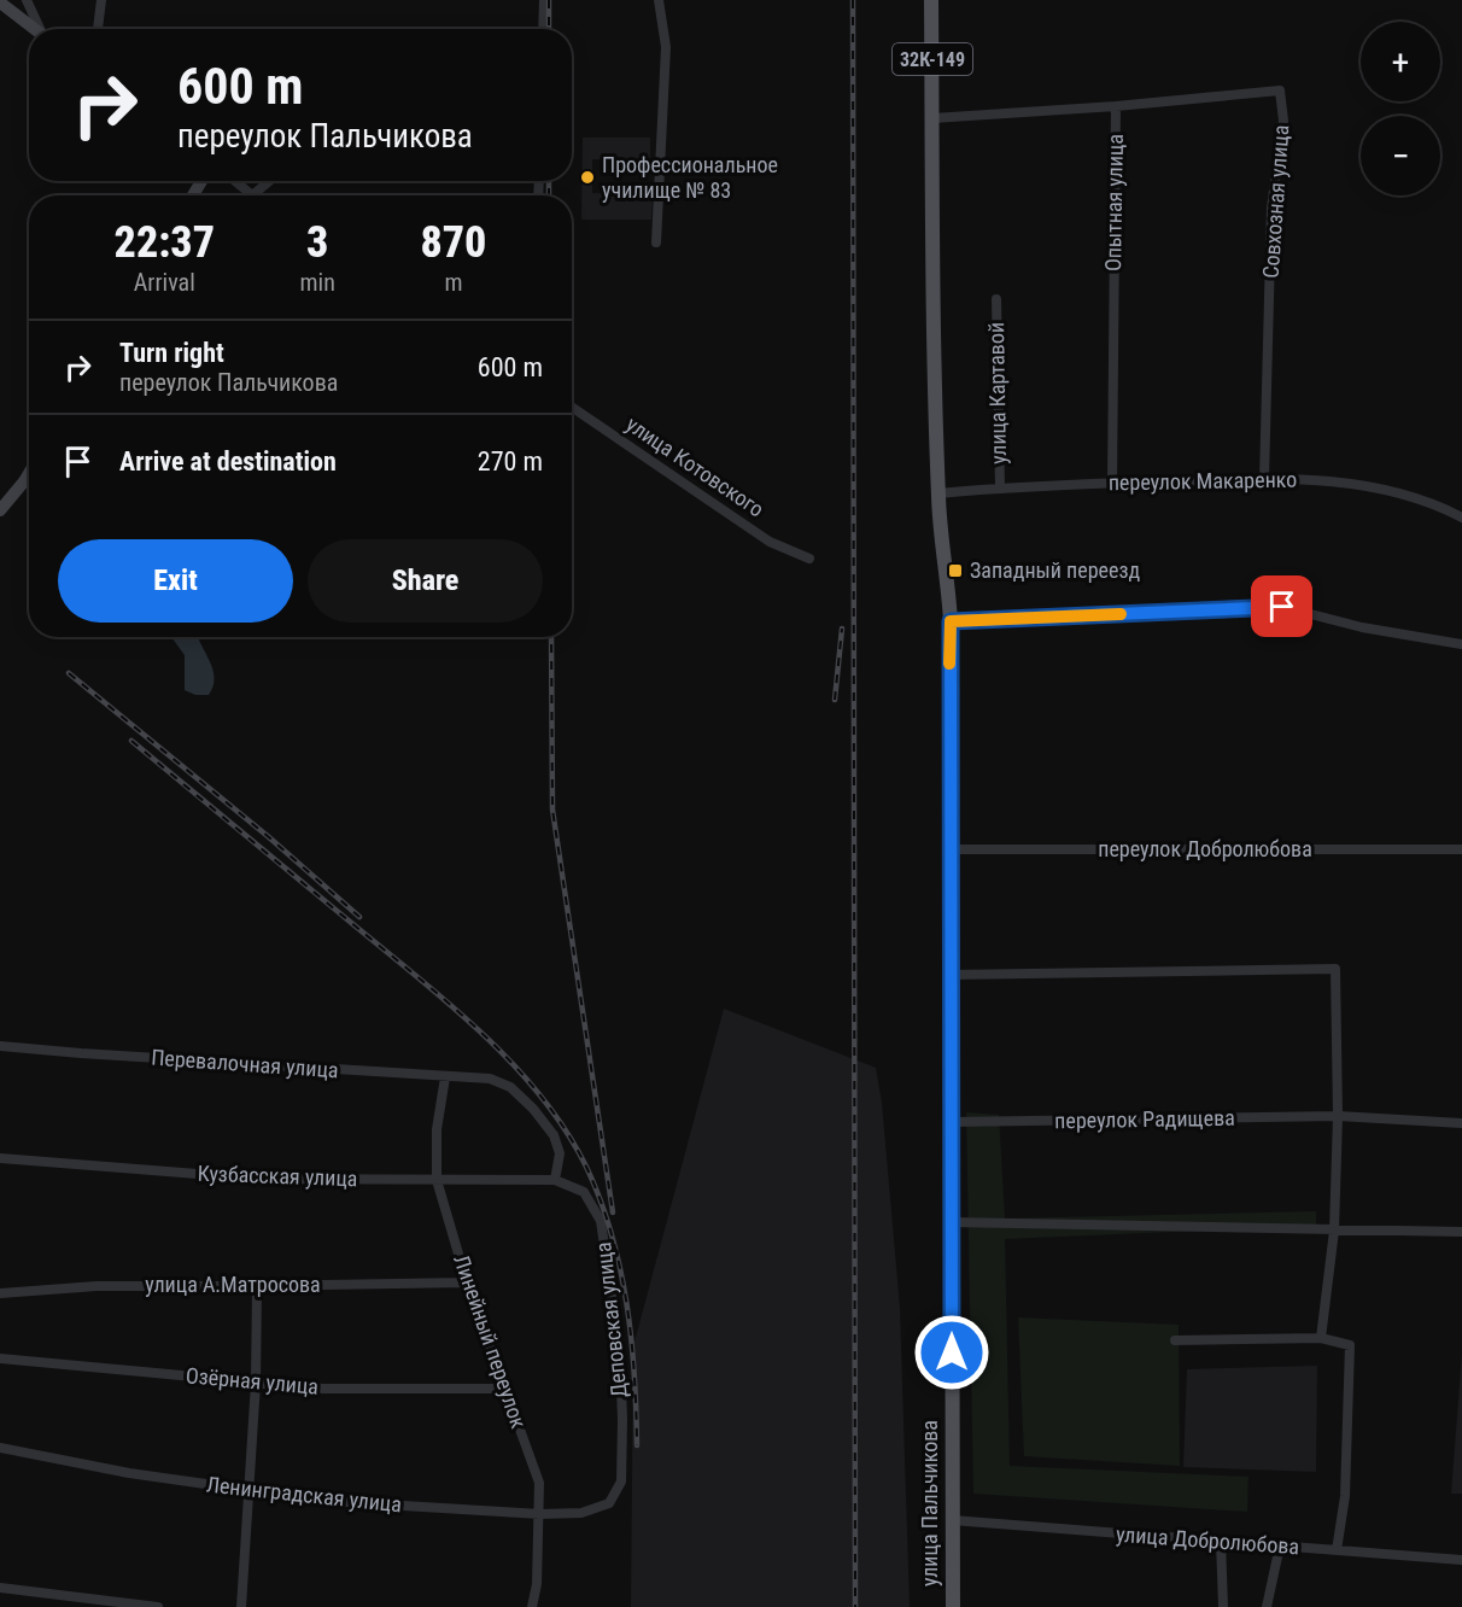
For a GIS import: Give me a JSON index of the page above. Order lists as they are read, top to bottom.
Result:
{
  "streets": {
    "main road": ["32К-149", "улица Пальчикова"],
    "street": [
      "Совхозная улица",
      "Опытная улица",
      "улица Картавой",
      "улица Котовского",
      "переулок Макаренко",
      "переулок Добролюбова",
      "Перевалочная улица",
      "переулок Радищева",
      "Кузбасская улица",
      "улица А.Матросова",
      "Деповская улица",
      "Линейный переулок",
      "Озёрная улица",
      "Ленинградская улица",
      "улица Добролюбова"
    ]
  },
  "crossings": [
    ["32К-149", "Опытная улица"],
    ["32К-149", "улица Пальчикова"],
    ["Совхозная улица", "Опытная улица"],
    ["Совхозная улица", "переулок Макаренко"],
    ["Опытная улица", "переулок Макаренко"],
    ["Опытная улица", "улица Пальчикова"],
    ["улица Картавой", "переулок Макаренко"],
    ["переулок Макаренко", "улица Пальчикова"],
    ["переулок Добролюбова", "улица Пальчикова"],
    ["Перевалочная улица", "Кузбасская улица"],
    ["Перевалочная улица", "Деповская улица"],
    ["Перевалочная улица", "Линейный переулок"],
    ["переулок Радищева", "улица Пальчикова"],
    ["Кузбасская улица", "Деповская улица"],
    ["Кузбасская улица", "Линейный переулок"],
    ["улица А.Матросова", "Линейный переулок"],
    ["Деповская улица", "Ленинградская улица"],
    ["Линейный переулок", "Озёрная улица"],
    ["Линейный переулок", "Ленинградская улица"],
    ["улица Пальчикова", "улица Добролюбова"]
  ],
  "places": {
    "other": ["Профессиональное училище № 83"],
    "transit": ["Западный переезд"]
  },
  "page": {
    "map_buttons": ["+", "−"],
    "turn": ["600 m", "переулок Пальчикова"],
    "eta": [
      "22:37",
      "Arrival",
      "3",
      "min",
      "870",
      "m"
    ],
    "list": [
      {
        "name": "Turn right",
        "note": "переулок Пальчикова",
        "value": "600 m"
      },
      {
        "name": "Arrive at destination",
        "value": "270 m"
      }
    ],
    "buttons": ["Exit", "Share"]
  }
}
